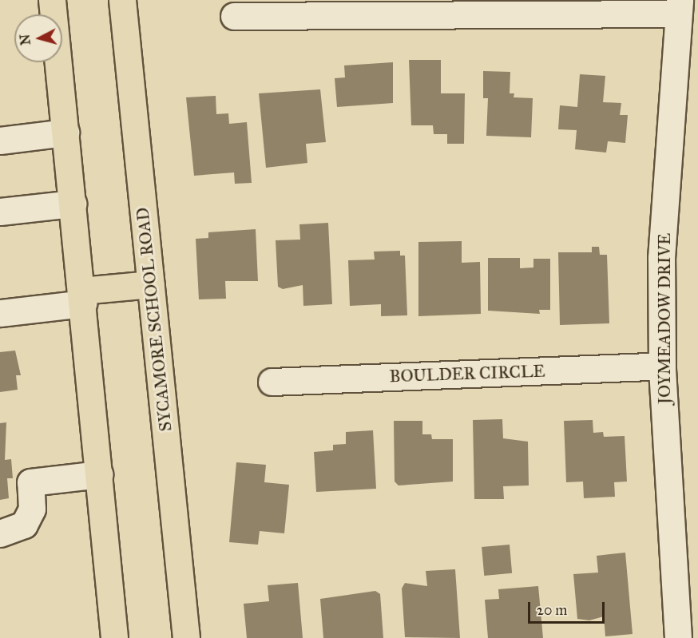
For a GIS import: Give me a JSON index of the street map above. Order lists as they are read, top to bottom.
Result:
{
  "streets": {
    "main road": ["SYCAMORE SCHOOL ROAD"],
    "street": ["JOYMEADOW DRIVE", "BOULDER CIRCLE"]
  },
  "crossings": [
    ["JOYMEADOW DRIVE", "BOULDER CIRCLE"]
  ],
  "scale_bar": "20 m",
  "north": "left"
}
